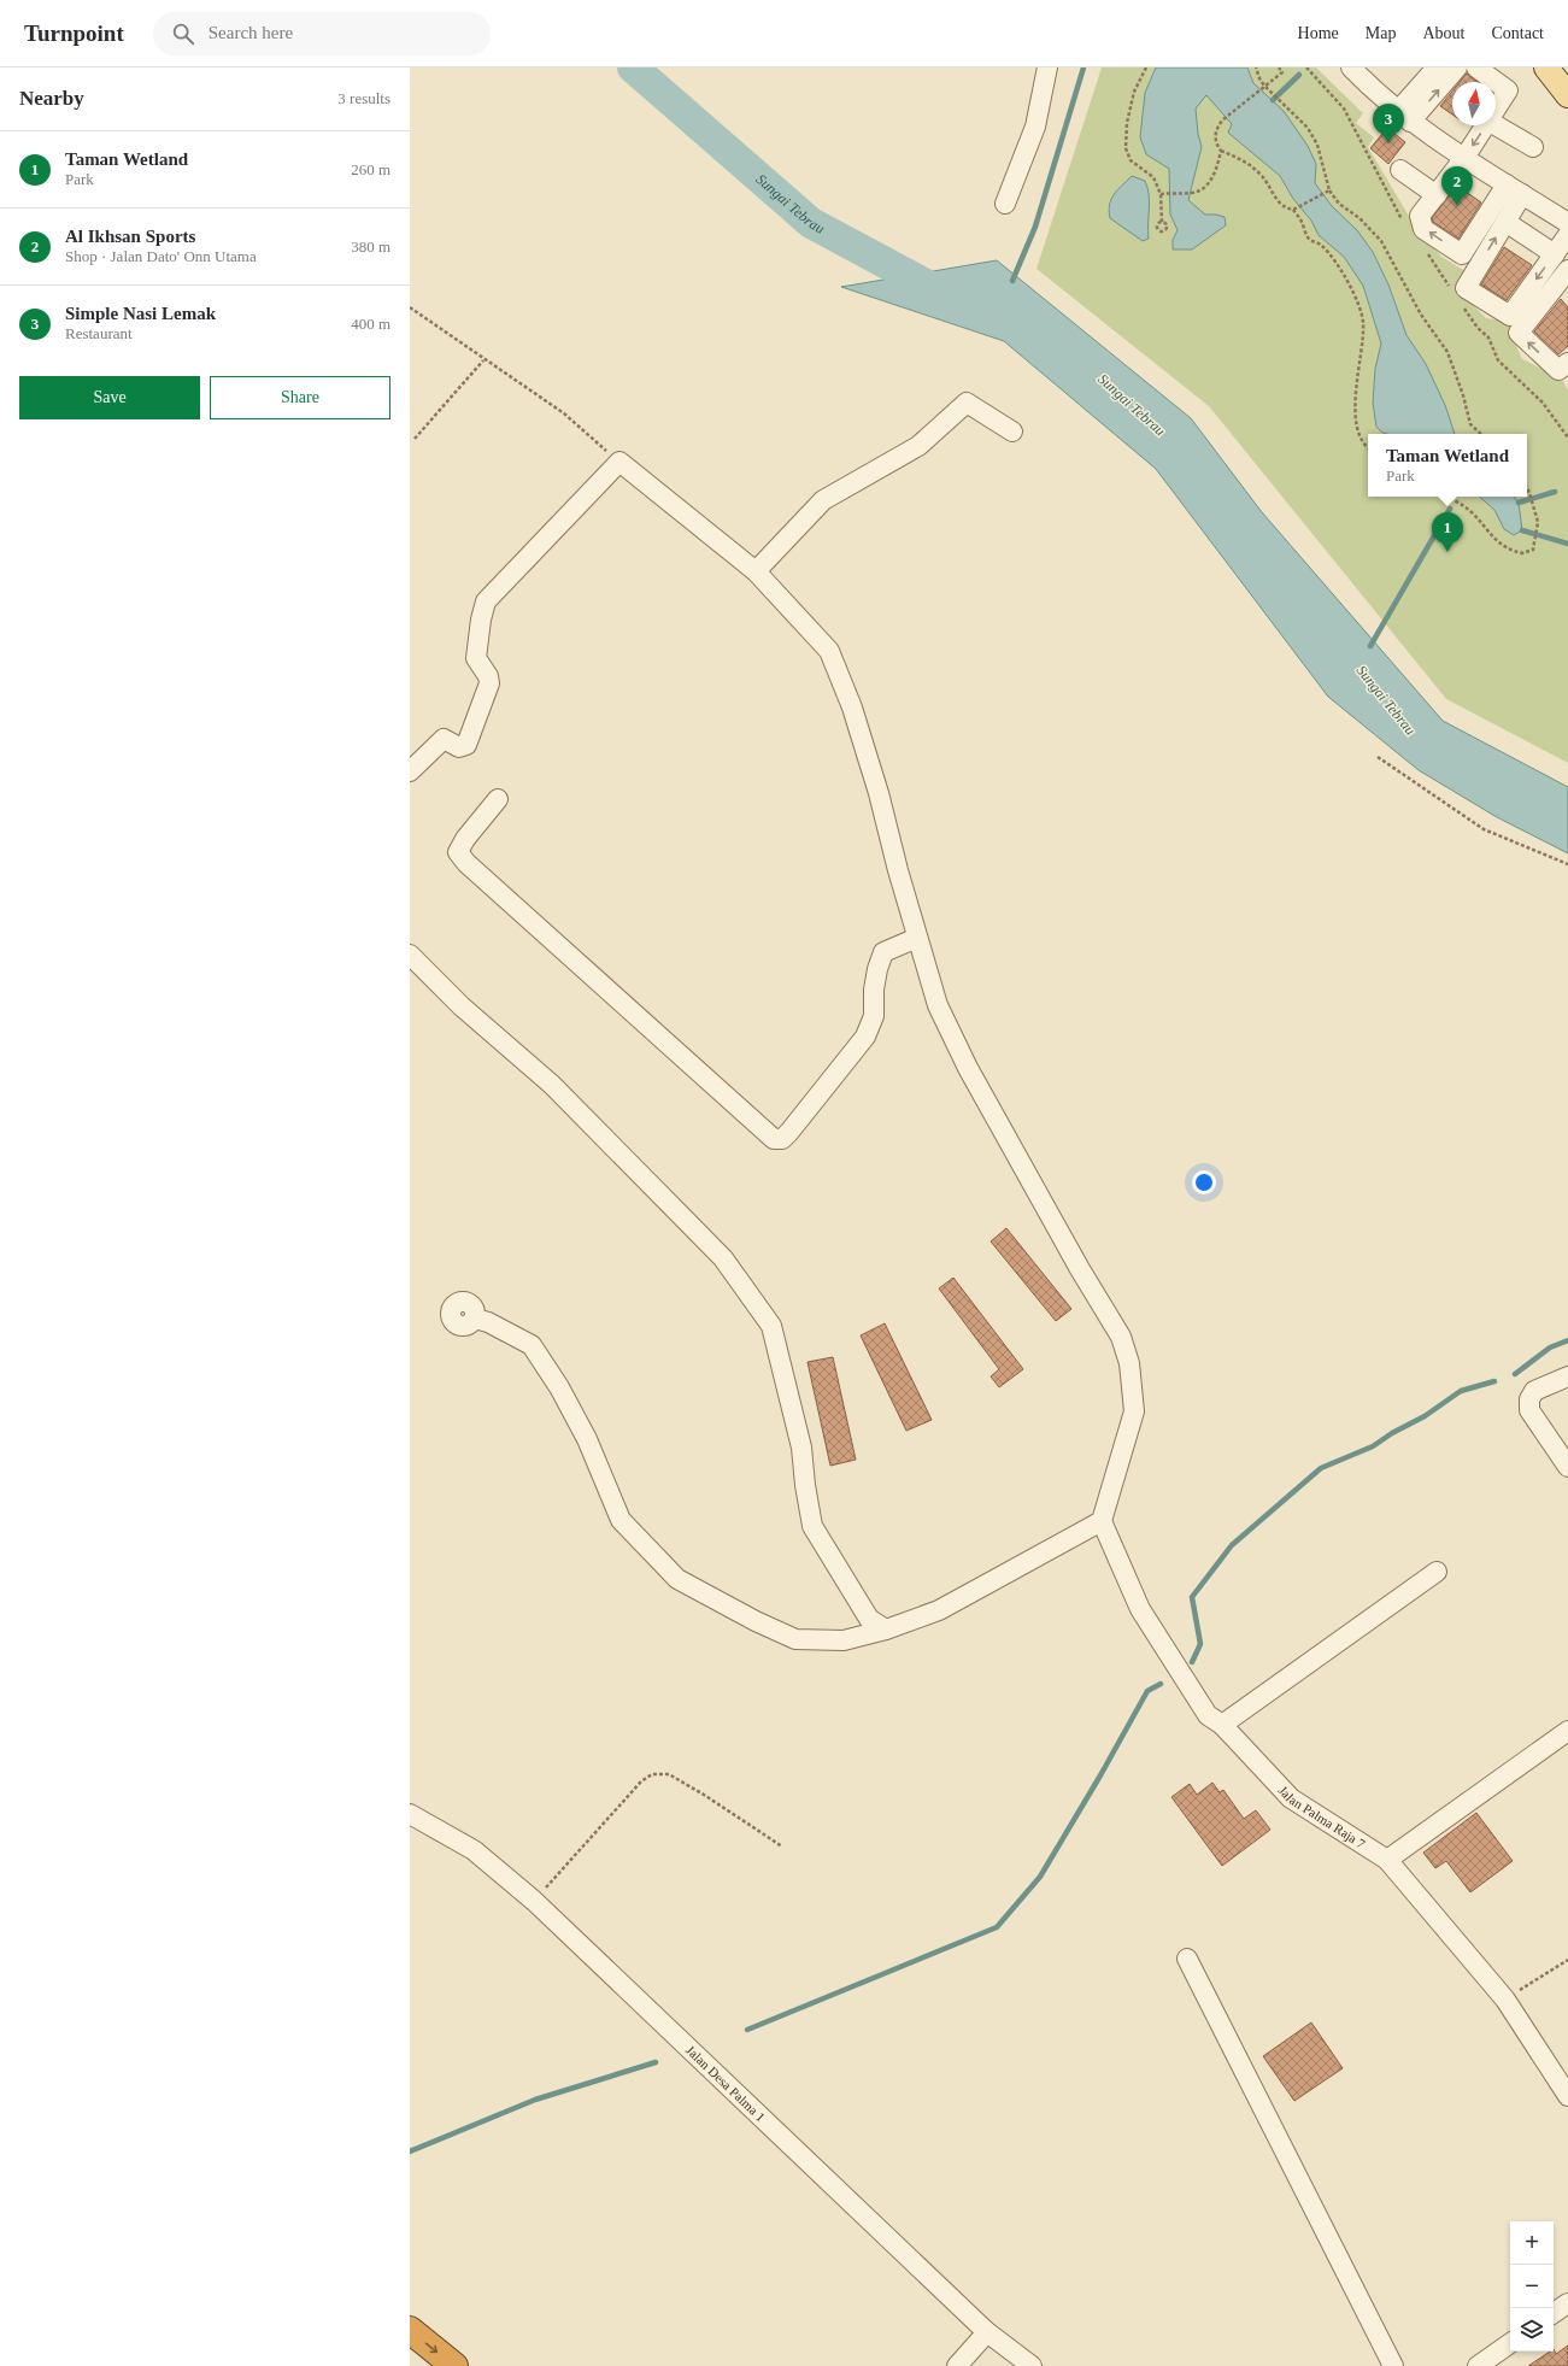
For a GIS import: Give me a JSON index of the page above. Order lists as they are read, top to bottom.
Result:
{
  "streets": {
    "street": ["Jalan Palma Raja 7", "Jalan Desa Palma 1"]
  },
  "water": ["Sungai Tebrau"],
  "north": "top",
  "page": {
    "header": "Turnpoint",
    "search": "Search here",
    "nav": [
      "Home",
      "Map",
      "About",
      "Contact"
    ],
    "heading": ["Nearby", "3 results"],
    "pins": ["3", "2", "1"],
    "list": [
      {
        "mark": "1",
        "name": "Taman Wetland",
        "note": "Park",
        "value": "260 m"
      },
      {
        "mark": "2",
        "name": "Al Ikhsan Sports",
        "note": "Shop · Jalan Dato' Onn Utama",
        "value": "380 m"
      },
      {
        "mark": "3",
        "name": "Simple Nasi Lemak",
        "note": "Restaurant",
        "value": "400 m"
      }
    ],
    "buttons": ["Save", "Share"],
    "popup": ["Taman Wetland", "Park"],
    "map_buttons": ["+", "−"]
  }
}
